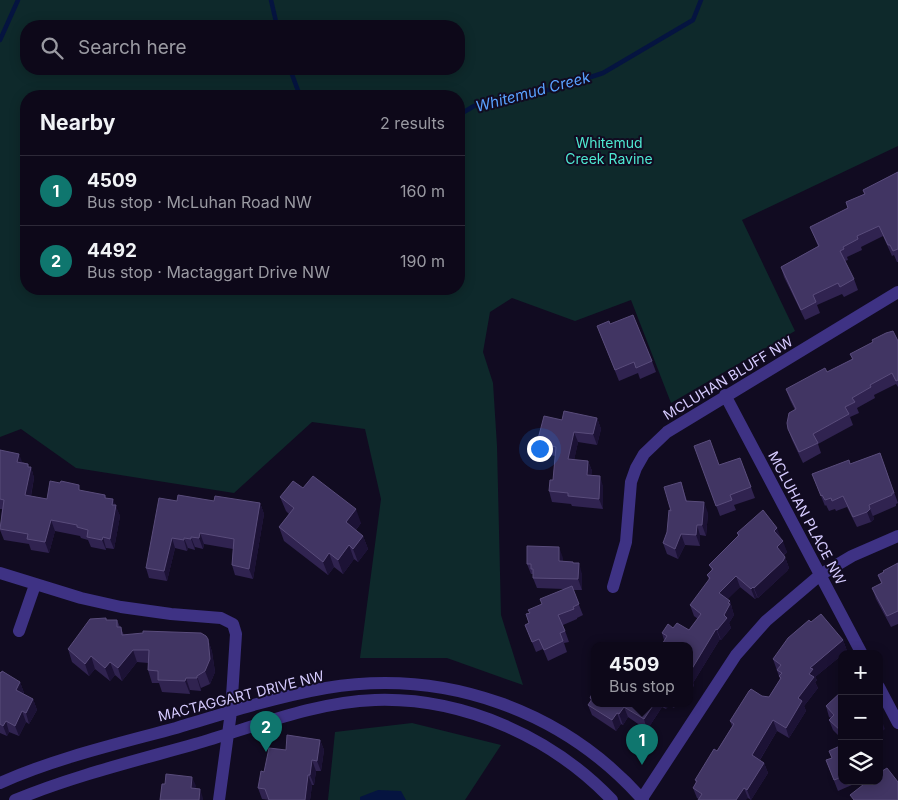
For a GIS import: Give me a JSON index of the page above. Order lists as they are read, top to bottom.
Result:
{
  "streets": {
    "street": ["MCLUHAN BLUFF NW", "MCLUHAN PLACE NW", "MACTAGGART DRIVE NW"]
  },
  "crossings": [
    ["MCLUHAN BLUFF NW", "MCLUHAN PLACE NW"]
  ],
  "water": ["Whitemud Creek"],
  "parks": ["Whitemud Creek Ravine"],
  "page": {
    "search": "Search here",
    "heading": ["Nearby", "2 results"],
    "list": [
      {
        "mark": "1",
        "name": "4509",
        "note": "Bus stop · McLuhan Road NW",
        "value": "160 m"
      },
      {
        "mark": "2",
        "name": "4492",
        "note": "Bus stop · Mactaggart Drive NW",
        "value": "190 m"
      }
    ],
    "popup": ["4509", "Bus stop"],
    "map_buttons": ["+", "−"],
    "pins": ["2", "1"]
  }
}
